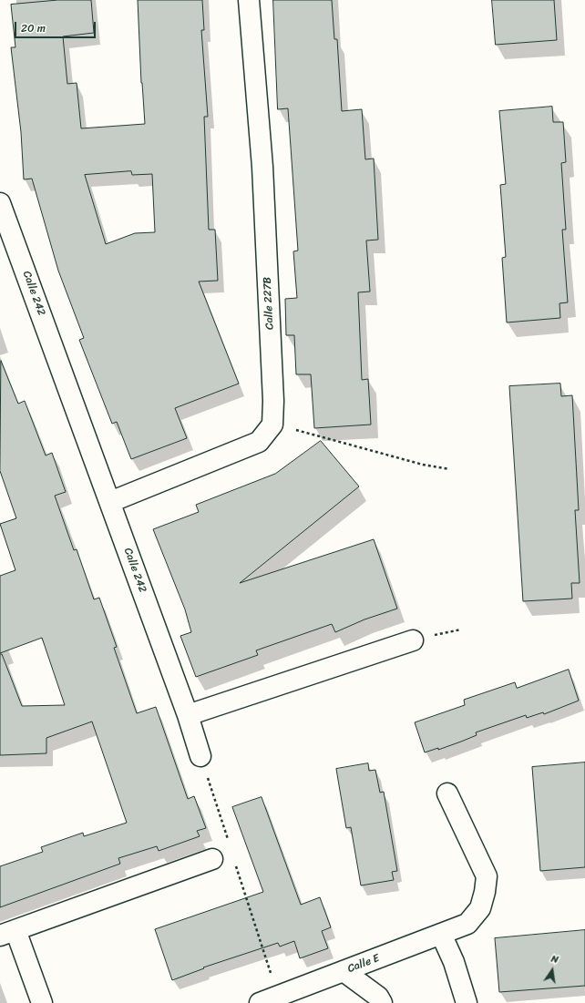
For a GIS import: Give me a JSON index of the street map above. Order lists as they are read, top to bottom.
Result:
{
  "streets": {
    "street": ["Calle 242", "Calle 227B", "Calle E"]
  },
  "scale_bar": "20 m",
  "north": "top"
}
